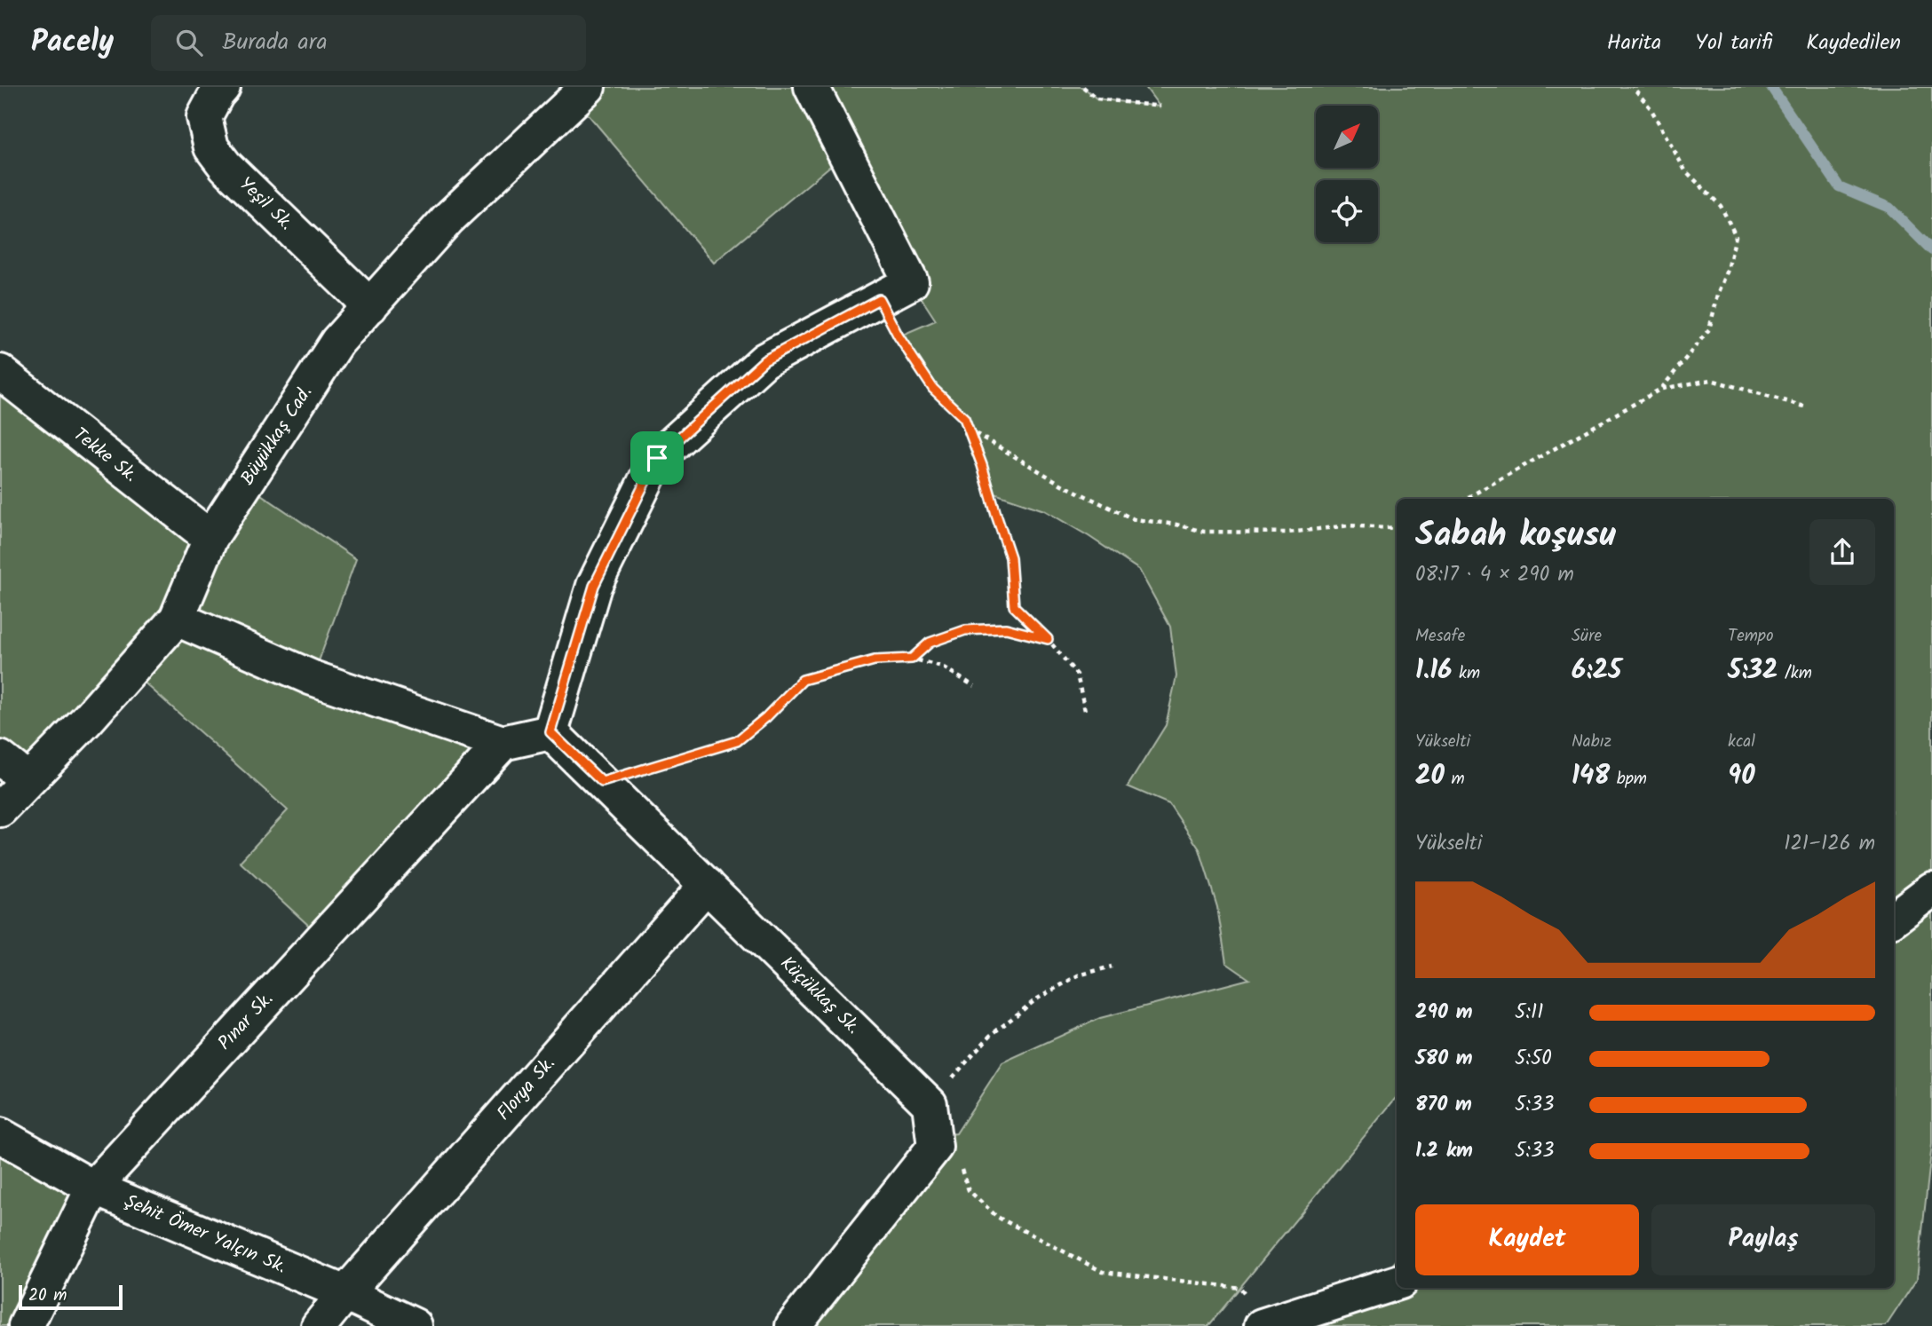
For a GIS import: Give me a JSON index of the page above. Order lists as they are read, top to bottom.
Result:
{
  "streets": {
    "street": [
      "Yeşil Sk.",
      "Büyükkaş Cad.",
      "Tekke Sk.",
      "Küçükkaş Sk.",
      "Pınar Sk.",
      "Florya Sk.",
      "Şehit Ömer Yalçın Sk."
    ]
  },
  "crossings": [
    ["Yeşil Sk.", "Büyükkaş Cad."],
    ["Büyükkaş Cad.", "Tekke Sk."],
    ["Küçükkaş Sk.", "Florya Sk."],
    ["Pınar Sk.", "Şehit Ömer Yalçın Sk."],
    ["Florya Sk.", "Şehit Ömer Yalçın Sk."]
  ],
  "scale_bar": "20 m",
  "north": "top right",
  "page": {
    "header": "Pacely",
    "search": "Burada ara",
    "nav": ["Harita", "Yol tarifi", "Kaydedilen"],
    "heading": ["Sabah koşusu", "08:17 · 4 × 290 m"],
    "stats": [
      ["Mesafe", "1.16 km"],
      ["Süre", "6:25"],
      ["Tempo", "5:32 /km"],
      ["Yükselti", "20 m"],
      ["Nabız", "148 bpm"],
      ["kcal", "90"]
    ],
    "chart": ["Yükselti", "121–126 m"],
    "list": [
      {
        "name": "290 m",
        "note": "5:11"
      },
      {
        "name": "580 m",
        "note": "5:50"
      },
      {
        "name": "870 m",
        "note": "5:33"
      },
      {
        "name": "1.2 km",
        "note": "5:33"
      }
    ],
    "buttons": ["Kaydet", "Paylaş"],
    "scale": "20 m"
  }
}
